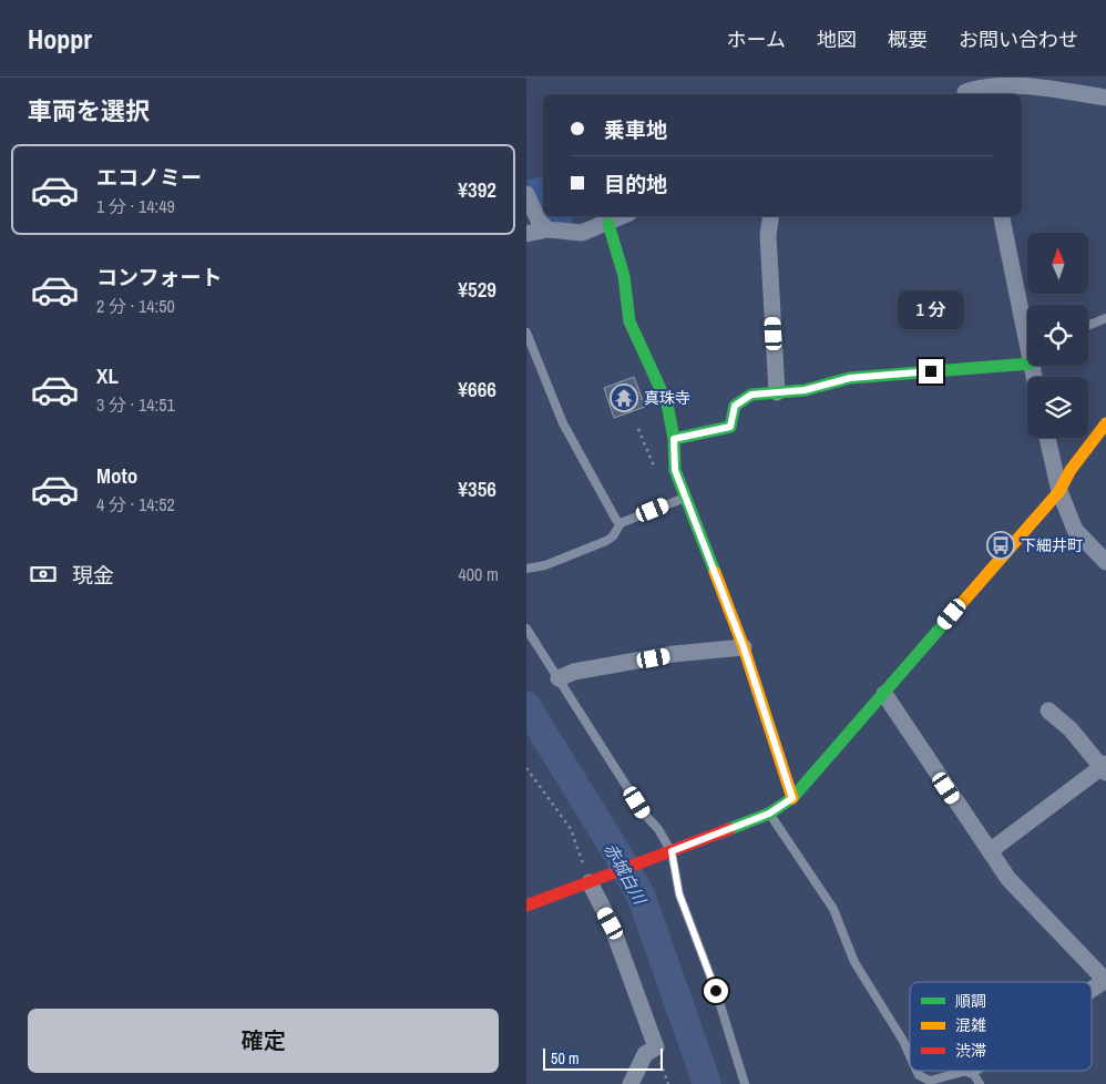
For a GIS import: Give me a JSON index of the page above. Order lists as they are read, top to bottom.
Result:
{
  "water": ["赤城白川"],
  "places": {
    "temple": ["真珠寺"],
    "bus stop": ["下細井町"]
  },
  "legend": ["順調", "混雑", "渋滞"],
  "scale_bar": "50 m",
  "north": "top",
  "page": {
    "header": "Hoppr",
    "nav": [
      "ホーム",
      "地図",
      "概要",
      "お問い合わせ"
    ],
    "heading": "車両を選択",
    "banner": ["乗車地", "目的地"],
    "list": [
      {
        "name": "エコノミー",
        "note": "1 分 · 14:49",
        "value": "¥392"
      },
      {
        "name": "コンフォート",
        "note": "2 分 · 14:50",
        "value": "¥529"
      },
      {
        "name": "XL",
        "note": "3 分 · 14:51",
        "value": "¥666"
      },
      {
        "name": "Moto",
        "note": "4 分 · 14:52",
        "value": "¥356"
      }
    ],
    "bubble": "1 分",
    "pay": ["現金", "400 m"],
    "buttons": "確定",
    "scale": "50 m"
  }
}
